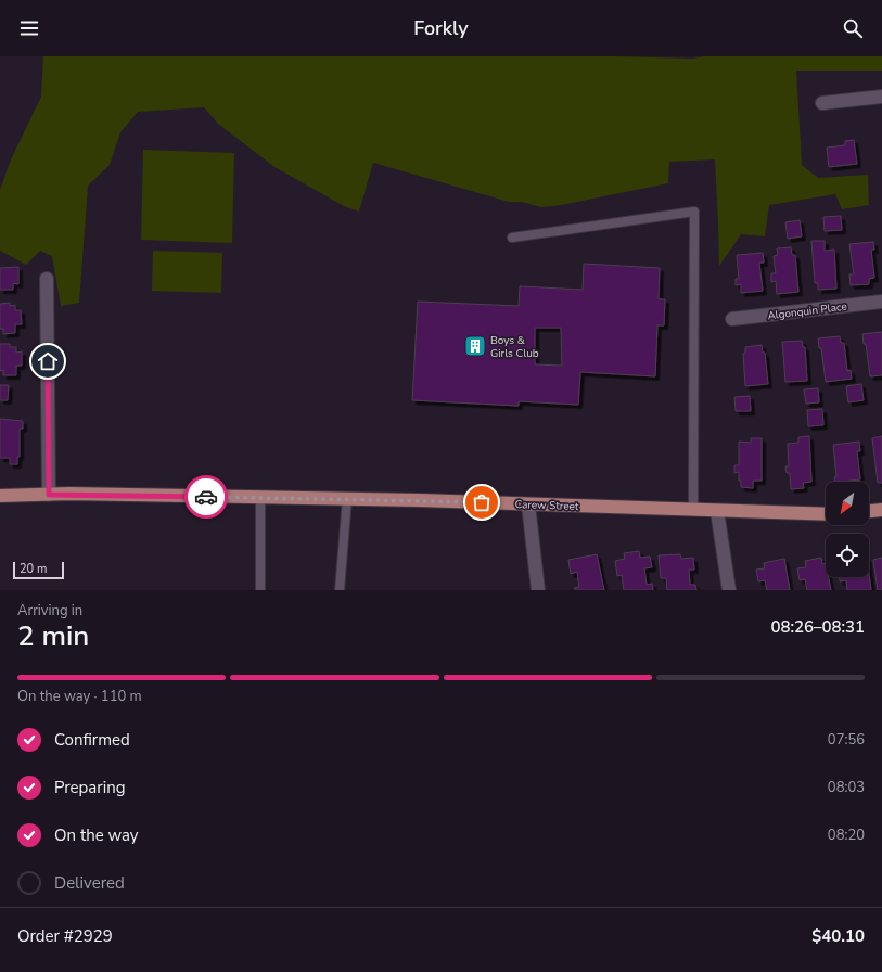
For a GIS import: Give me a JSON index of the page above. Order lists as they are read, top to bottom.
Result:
{
  "streets": {
    "main road": ["Carew Street"],
    "street": ["Algonquin Place"]
  },
  "places": {
    "building": ["Boys & Girls Club"]
  },
  "scale_bar": "20 m",
  "north": "bottom left",
  "page": {
    "header": "Forkly",
    "scale": "20 m",
    "heading": ["2 min", "Arriving in", "08:26–08:31"],
    "panel": ["Order #2929", "$40.10"],
    "bar": "On the way · 110 m",
    "list": [
      ["Confirmed", "07:56"],
      ["Preparing", "08:03"],
      ["On the way", "08:20"],
      "Delivered"
    ]
  }
}
